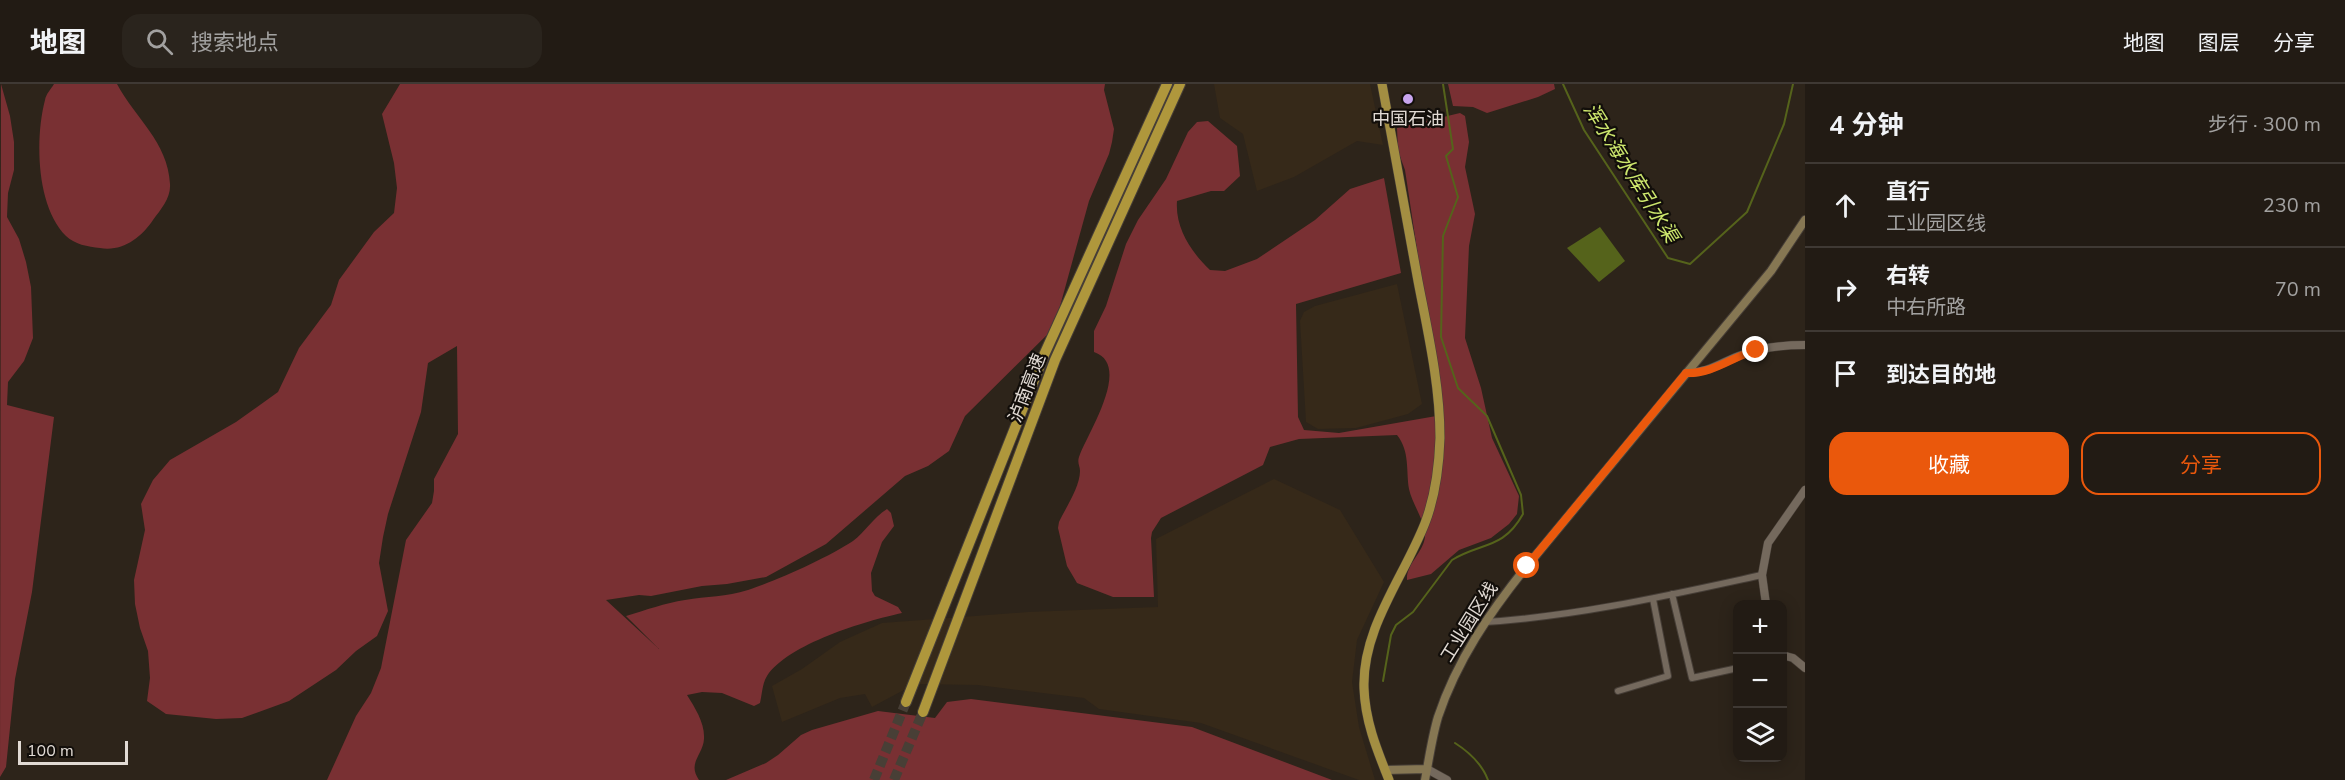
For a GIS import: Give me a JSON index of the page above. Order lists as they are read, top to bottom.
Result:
{
  "streets": {
    "highway": ["泸南高速"],
    "main road": ["工业园区线"]
  },
  "water": ["浑水海水库引水渠"],
  "places": ["中国石油"],
  "scale_bar": "100 m",
  "page": {
    "header": "地图",
    "search": "搜索地点",
    "nav": ["地图", "图层", "分享"],
    "heading": ["4 分钟", "步行 · 300 m"],
    "list": [
      ["直行", "工业园区线", "230 m"],
      ["右转", "中右所路", "70 m"],
      "到达目的地"
    ],
    "buttons": ["收藏", "分享"],
    "map_buttons": ["+", "−"],
    "scale": "100 m"
  }
}
